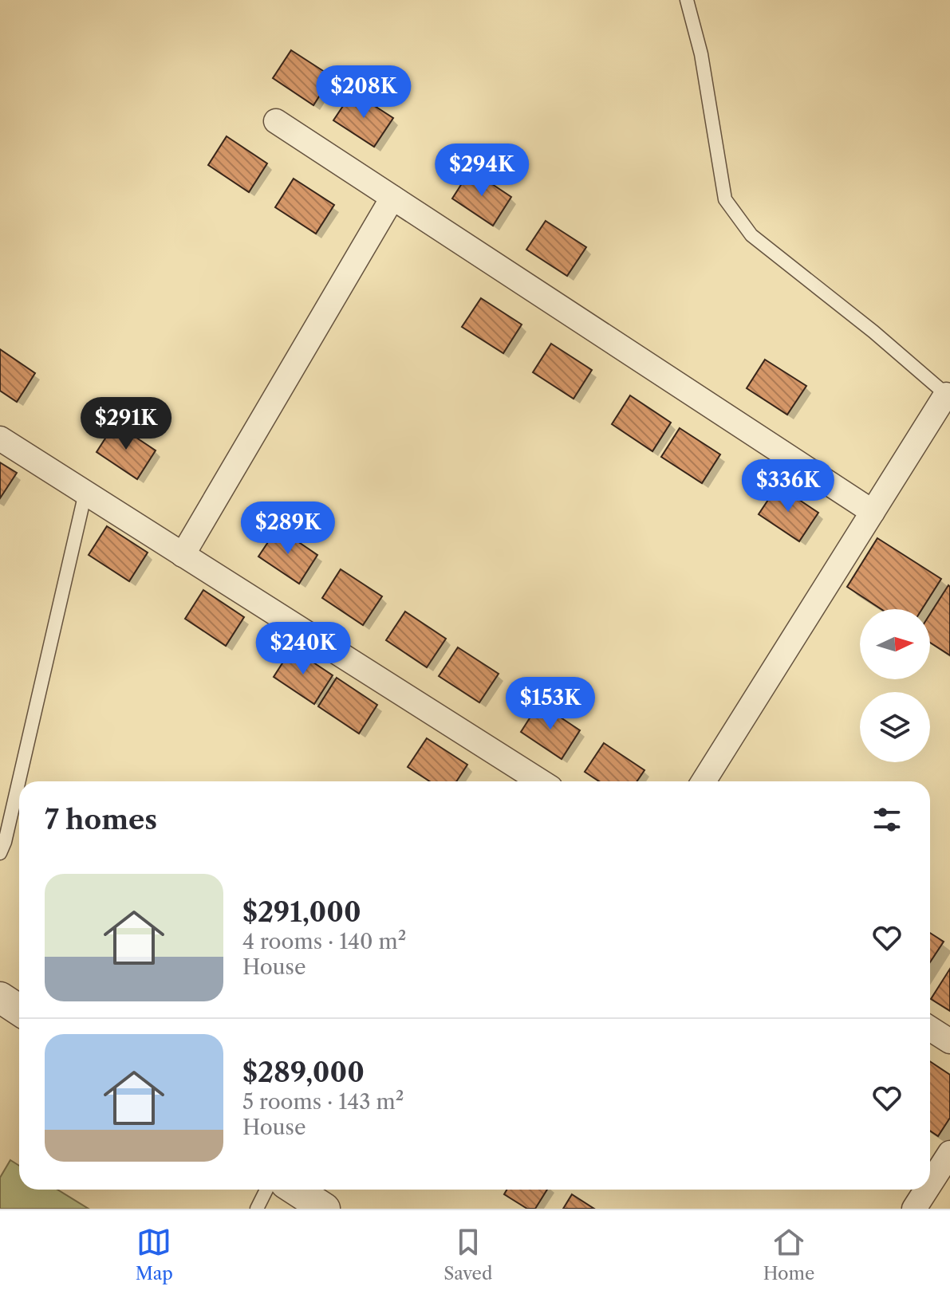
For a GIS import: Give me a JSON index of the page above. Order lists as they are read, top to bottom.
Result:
{
  "north": "right",
  "page": {
    "price": [
      "$208K",
      "$294K",
      "$291K",
      "$336K",
      "$289K",
      "$240K",
      "$153K"
    ],
    "heading": "7 homes",
    "list": [
      {
        "name": "$291,000",
        "note": "4 rooms · 140 m² · House"
      },
      {
        "name": "$289,000",
        "note": "5 rooms · 143 m² · House"
      }
    ],
    "tabs": ["Map", "Saved", "Home"]
  }
}
